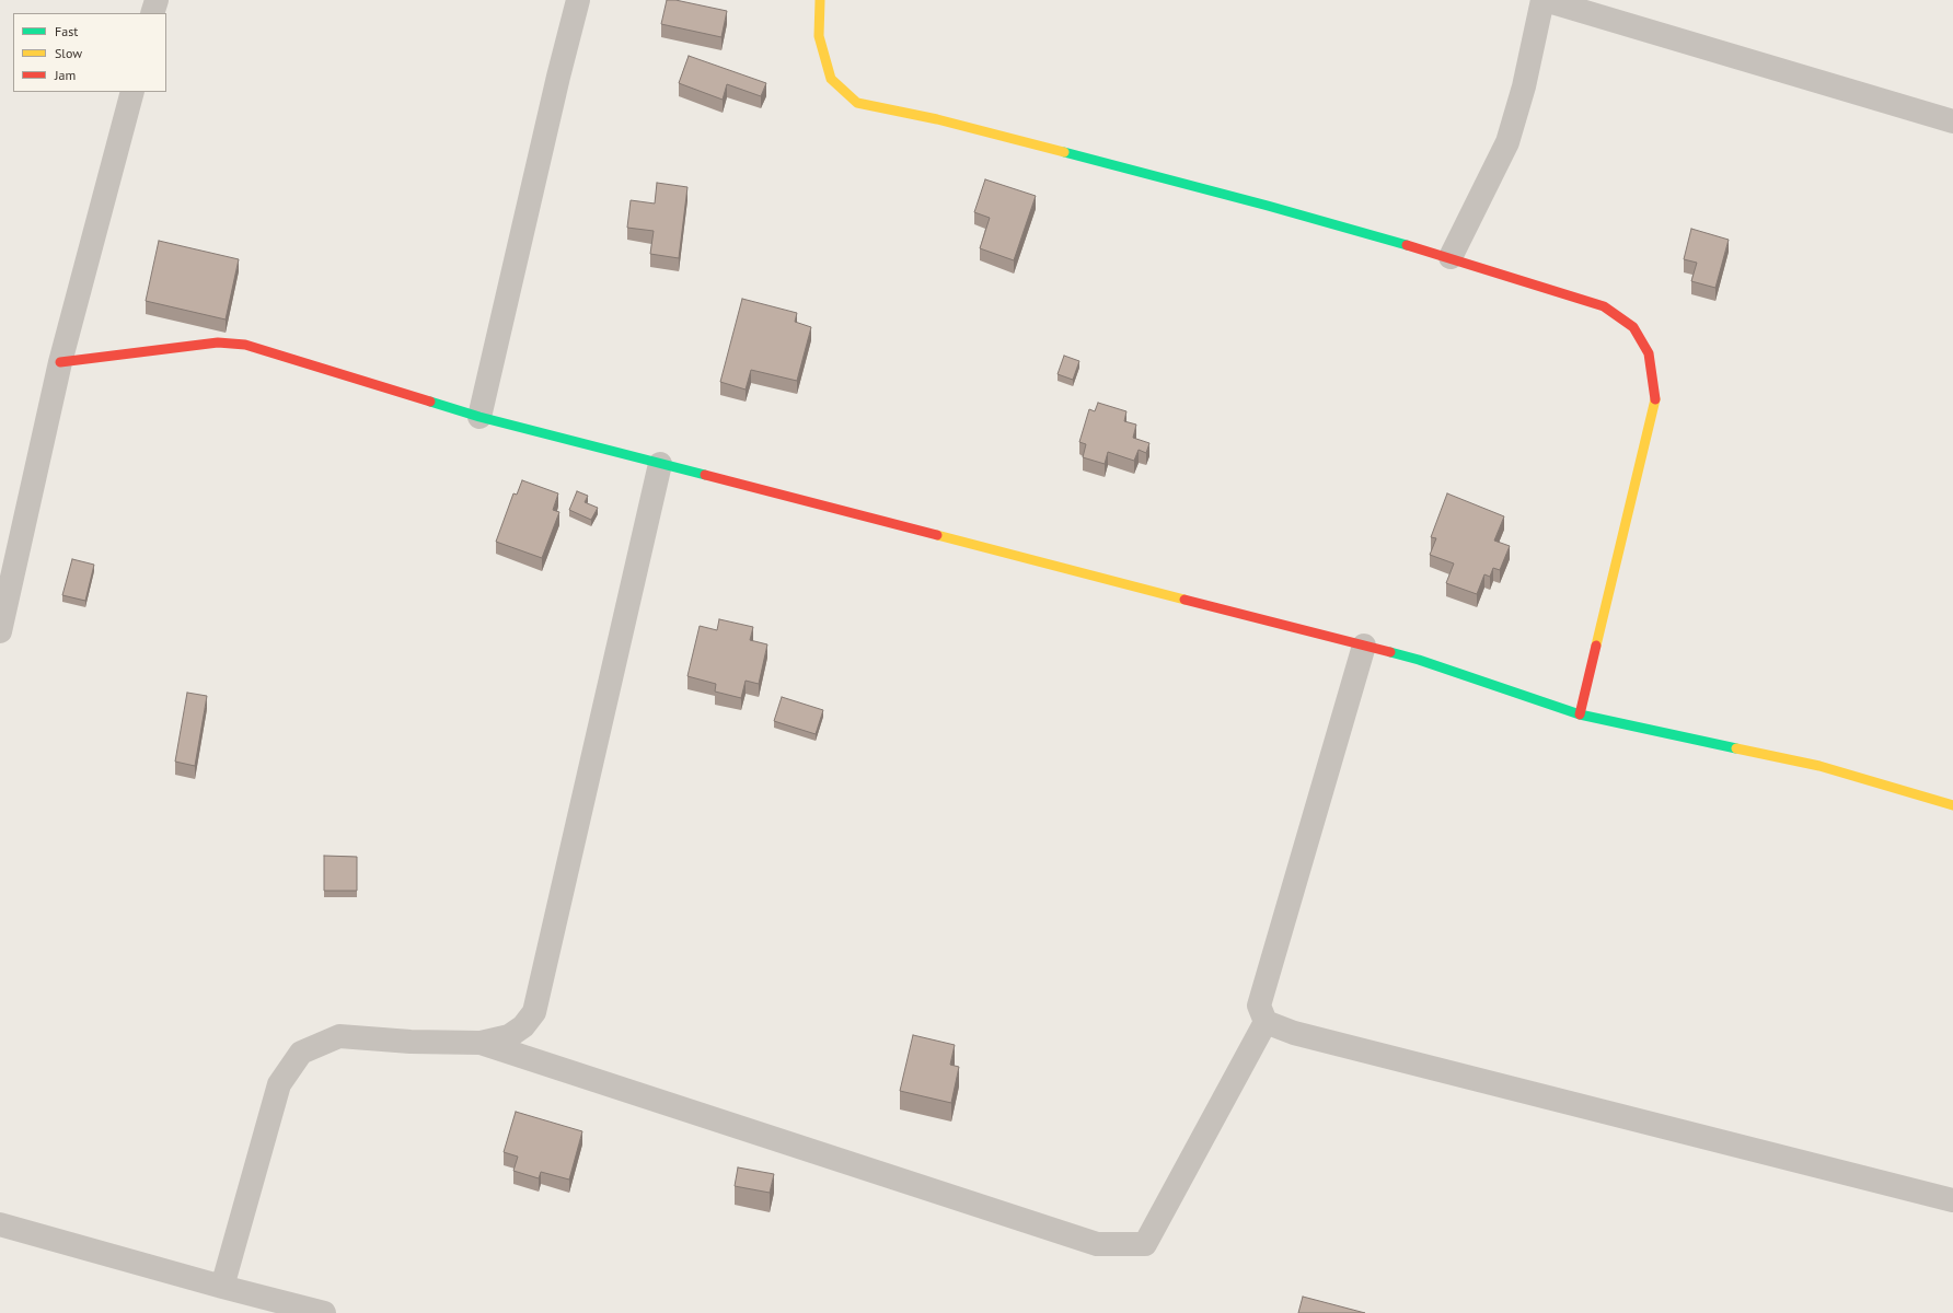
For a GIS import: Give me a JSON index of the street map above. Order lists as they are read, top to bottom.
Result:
{
  "legend": ["Fast", "Slow", "Jam"]
}
